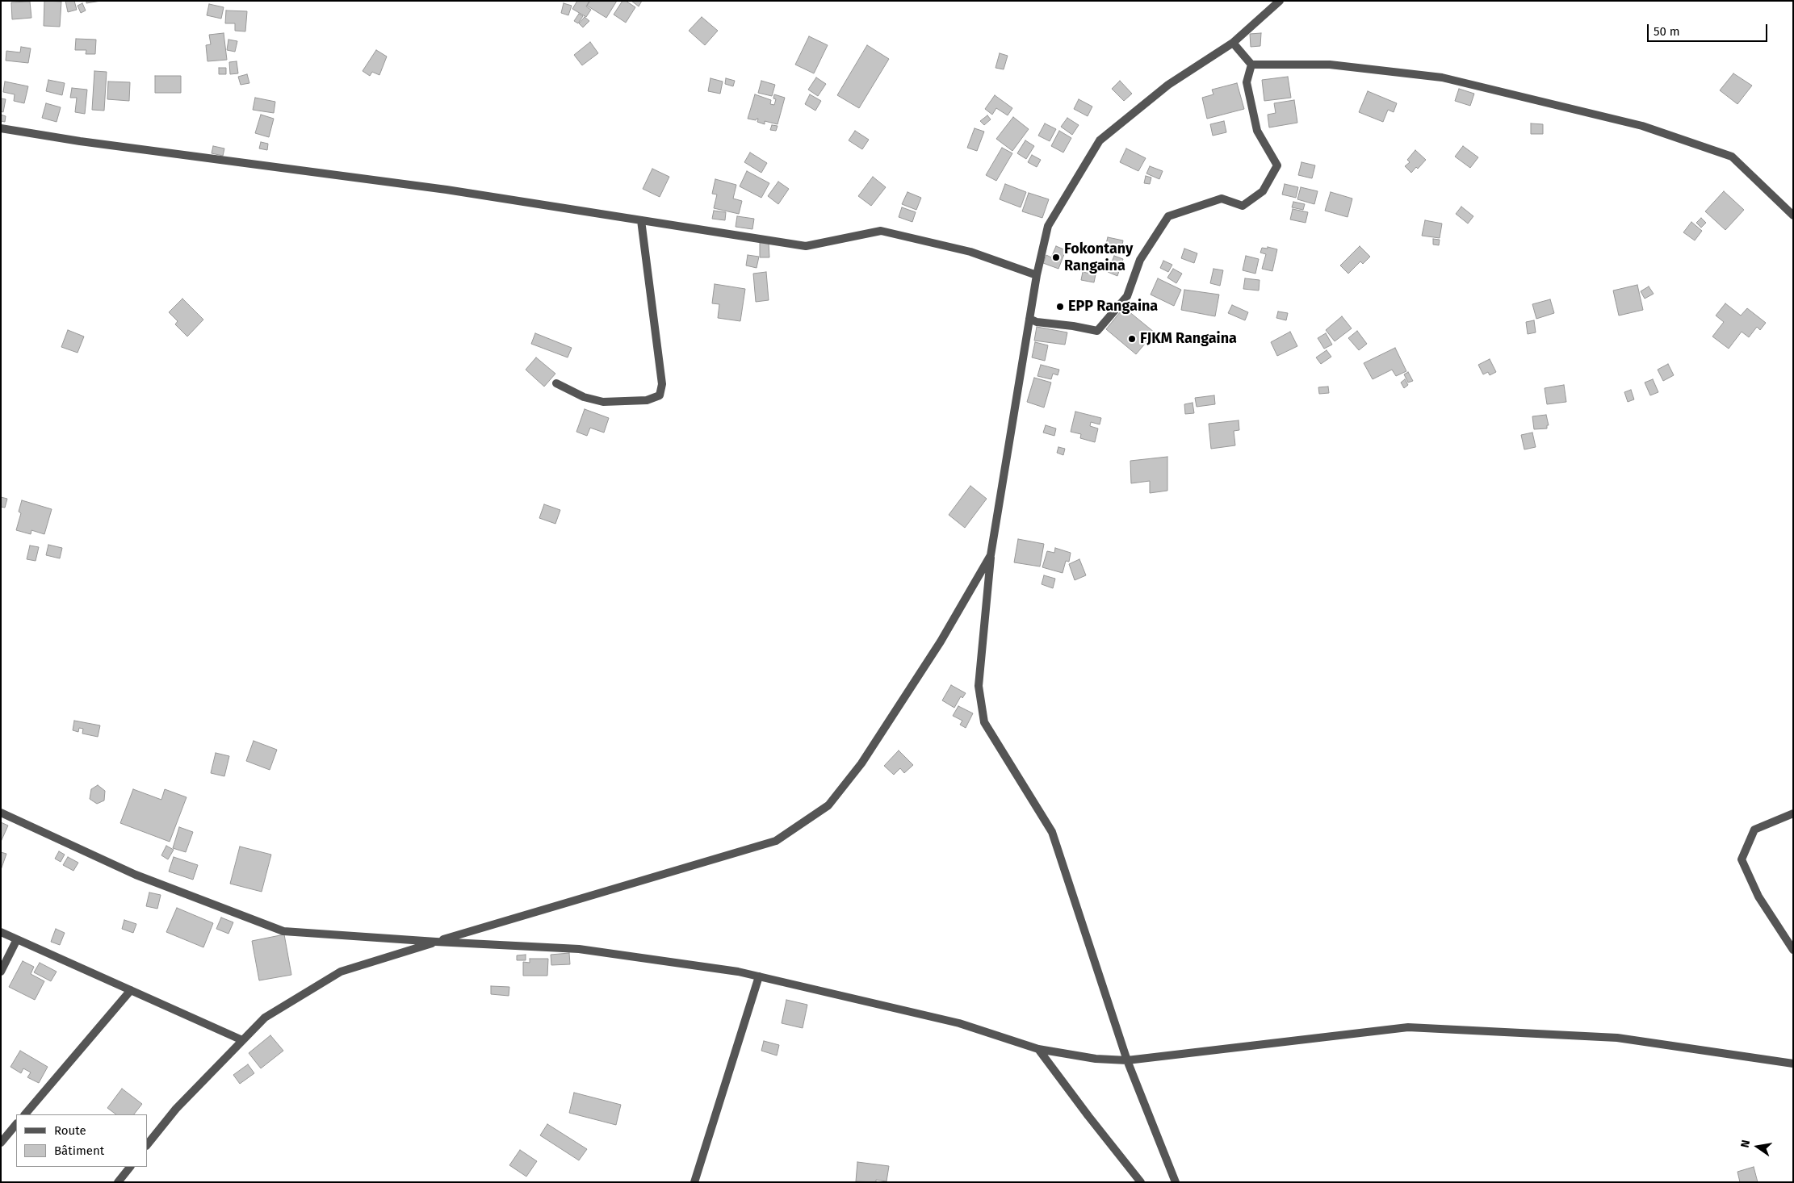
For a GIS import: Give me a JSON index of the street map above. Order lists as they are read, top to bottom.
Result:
{
  "places": ["Fokontany Rangaina", "EPP Rangaina", "FJKM Rangaina"],
  "legend": ["Route", "Bâtiment"],
  "scale_bar": "50 m",
  "north": "left"
}
